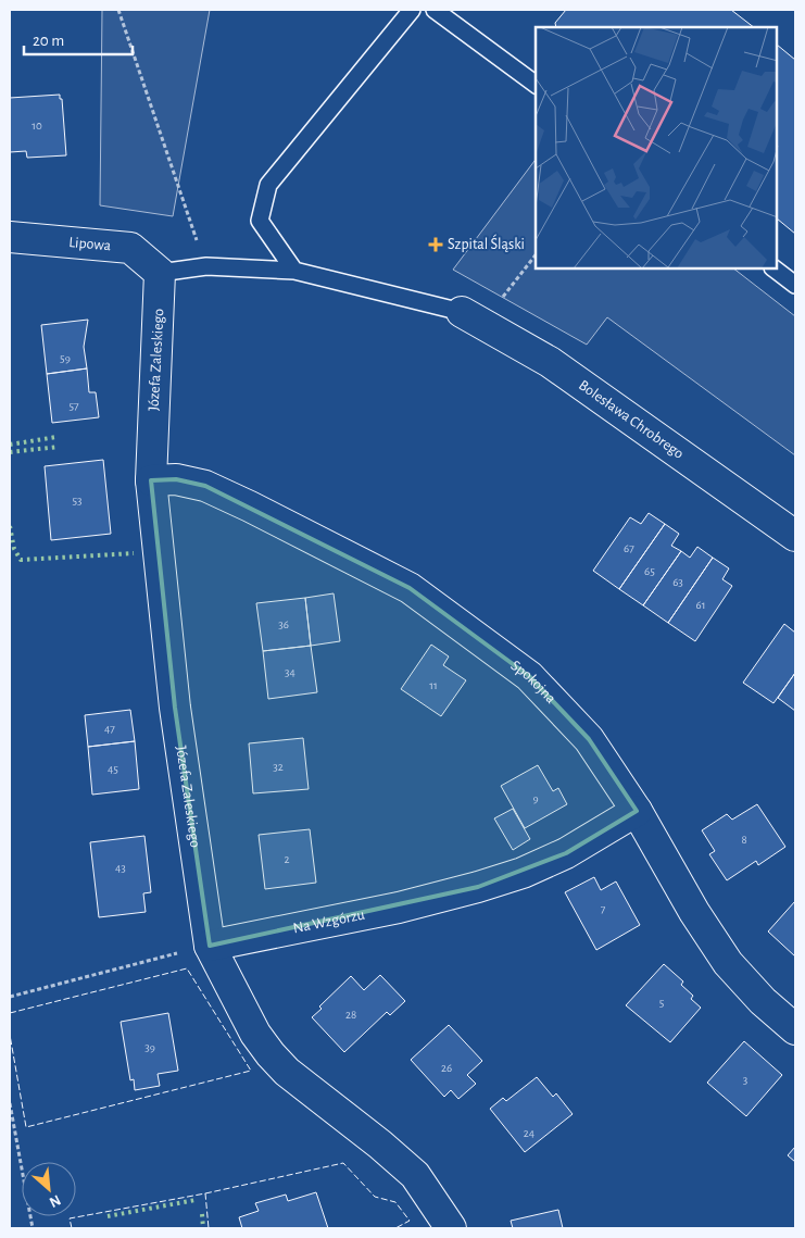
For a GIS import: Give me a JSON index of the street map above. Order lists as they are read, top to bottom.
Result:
{
  "streets": {
    "street": [
      "Lipowa",
      "Józefa Zaleskiego",
      "Bolesława Chrobrego",
      "Spokojna",
      "Na Wzgórzu"
    ]
  },
  "crossings": [
    ["Lipowa", "Józefa Zaleskiego"],
    ["Józefa Zaleskiego", "Spokojna"],
    ["Józefa Zaleskiego", "Na Wzgórzu"],
    ["Spokojna", "Na Wzgórzu"]
  ],
  "places": {
    "health": ["Szpital Śląski"]
  },
  "house_numbers": [
    "10",
    "59",
    "57",
    "53",
    "67",
    "65",
    "63",
    "61",
    "36",
    "34",
    "11",
    "47",
    "32",
    "45",
    "9",
    "8",
    "2",
    "43",
    "7",
    "5",
    "28",
    "39",
    "26",
    "3",
    "24"
  ],
  "scale_bar": "20 m",
  "north": "bottom right"
}
